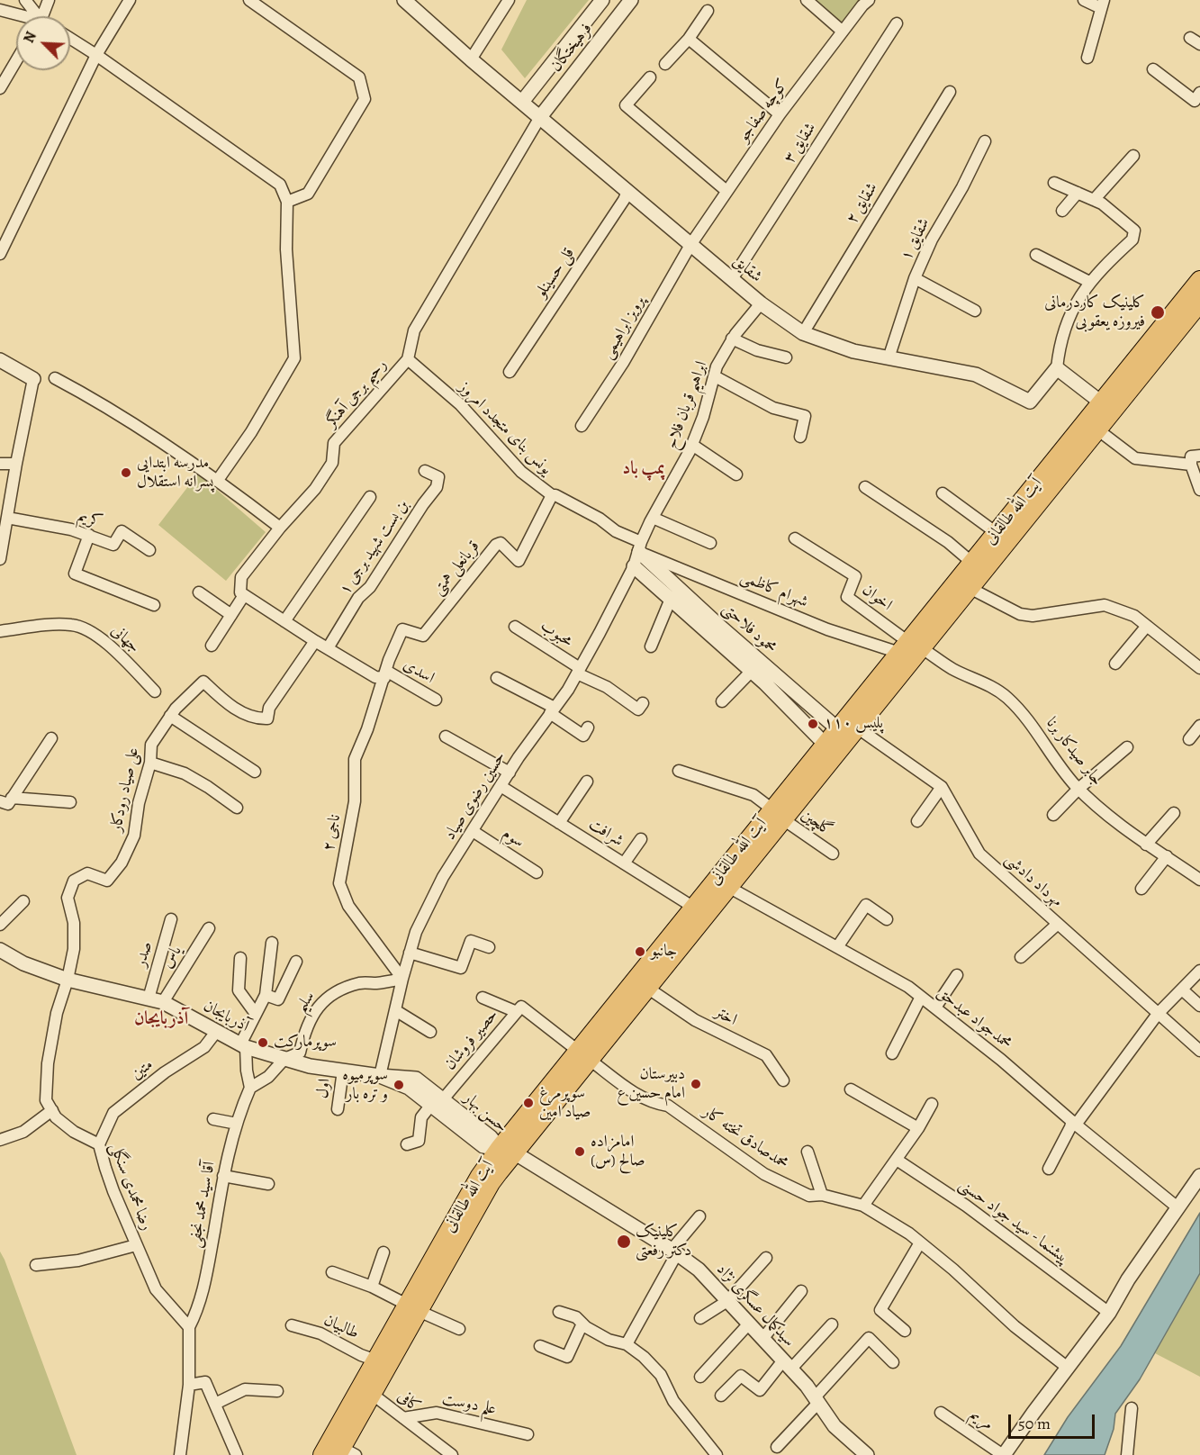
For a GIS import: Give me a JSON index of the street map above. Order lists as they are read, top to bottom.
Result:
{
  "streets": {
    "main road": ["آیت الله طالقانی"],
    "street": [
      "فرهیختگان",
      "کوچه صفاجو",
      "شقایق ۳",
      "شقایق ۲",
      "شقایق ۱",
      "شقایق",
      "قلی حسینلو",
      "پرویز ابراهیمی",
      "رحیم برجی آهنگر",
      "ابراهیم قربان فلاح",
      "یونس بنای متجدد امروز",
      "کریم",
      "بن بست شهید برجی ۱",
      "قربانعلی همتی",
      "شهرام کاظمی",
      "اخوان",
      "محمود فلاحتی",
      "محبوب",
      "جهانی",
      "اسدی",
      "جابر صیدکار برنا",
      "علی صیاد رودکار",
      "حسین رضوی صیاد",
      "گلچین",
      "ناجی ۲",
      "شرافت",
      "سوم",
      "مهرداد دادشی",
      "صدر",
      "یاس",
      "سلیم",
      "آذربایجان",
      "اختر",
      "محمدجواد عبدحق",
      "حصیر فروشان",
      "متین",
      "اول",
      "حسن بهار",
      "محمدصادق تخته کار",
      "رضا محمدی سنگلی",
      "آقا سید محمد نجفی",
      "پیشنما - سید جواد حسنی",
      "سیدکمال عسگری نژاد",
      "طالبیان",
      "کافی",
      "علم دوست",
      "مریم"
    ]
  },
  "crossings": [
    ["فرهیختگان", "شقایق"],
    ["فرهیختگان", "رحیم برجی آهنگر"],
    ["کوچه صفاجو", "شقایق"],
    ["کوچه صفاجو", "پرویز ابراهیمی"],
    ["شقایق ۳", "شقایق"],
    ["شقایق ۲", "شقایق"],
    ["شقایق ۱", "شقایق"],
    ["شقایق", "قلی حسینلو"],
    ["شقایق", "پرویز ابراهیمی"],
    ["شقایق", "رحیم برجی آهنگر"],
    ["شقایق", "ابراهیم قربان فلاح"],
    ["رحیم برجی آهنگر", "یونس بنای متجدد امروز"],
    ["ابراهیم قربان فلاح", "یونس بنای متجدد امروز"],
    ["ابراهیم قربان فلاح", "شهرام کاظمی"],
    ["ابراهیم قربان فلاح", "محمود فلاحتی"],
    ["ابراهیم قربان فلاح", "حسین رضوی صیاد"],
    ["یونس بنای متجدد امروز", "قربانعلی همتی"],
    ["یونس بنای متجدد امروز", "شهرام کاظمی"],
    ["یونس بنای متجدد امروز", "محمود فلاحتی"],
    ["یونس بنای متجدد امروز", "حسین رضوی صیاد"],
    ["آیت الله طالقانی", "شهرام کاظمی"],
    ["آیت الله طالقانی", "اخوان"],
    ["آیت الله طالقانی", "محمود فلاحتی"],
    ["آیت الله طالقانی", "جابر صیدکار برنا"],
    ["آیت الله طالقانی", "گلچین"],
    ["آیت الله طالقانی", "شرافت"],
    ["آیت الله طالقانی", "مهرداد دادشی"],
    ["آیت الله طالقانی", "اختر"],
    ["آیت الله طالقانی", "محمدجواد عبدحق"],
    ["آیت الله طالقانی", "حصیر فروشان"],
    ["آیت الله طالقانی", "حسن بهار"],
    ["آیت الله طالقانی", "محمدصادق تخته کار"],
    ["آیت الله طالقانی", "سیدکمال عسگری نژاد"],
    ["آیت الله طالقانی", "طالبیان"],
    ["آیت الله طالقانی", "کافی"],
    ["قربانعلی همتی", "اسدی"],
    ["قربانعلی همتی", "ناجی ۲"],
    ["شهرام کاظمی", "اخوان"],
    ["شهرام کاظمی", "محمود فلاحتی"],
    ["شهرام کاظمی", "جابر صیدکار برنا"],
    ["شهرام کاظمی", "حسین رضوی صیاد"],
    ["اخوان", "جابر صیدکار برنا"],
    ["محمود فلاحتی", "حسین رضوی صیاد"],
    ["محمود فلاحتی", "مهرداد دادشی"],
    ["محبوب", "حسین رضوی صیاد"],
    ["اسدی", "ناجی ۲"],
    ["علی صیاد رودکار", "آذربایجان"],
    ["علی صیاد رودکار", "رضا محمدی سنگلی"],
    ["حسین رضوی صیاد", "ناجی ۲"],
    ["حسین رضوی صیاد", "شرافت"],
    ["حسین رضوی صیاد", "سوم"],
    ["حسین رضوی صیاد", "سلیم"],
    ["حسین رضوی صیاد", "آذربایجان"],
    ["حسین رضوی صیاد", "حسن بهار"],
    ["ناجی ۲", "سلیم"],
    ["صدر", "آذربایجان"],
    ["یاس", "آذربایجان"],
    ["سلیم", "آذربایجان"],
    ["سلیم", "آقا سید محمد نجفی"],
    ["آذربایجان", "متین"],
    ["آذربایجان", "اول"],
    ["آذربایجان", "حسن بهار"],
    ["آذربایجان", "رضا محمدی سنگلی"],
    ["حصیر فروشان", "حسن بهار"],
    ["حصیر فروشان", "محمدصادق تخته کار"],
    ["متین", "رضا محمدی سنگلی"],
    ["حسن بهار", "سیدکمال عسگری نژاد"],
    ["رضا محمدی سنگلی", "آقا سید محمد نجفی"],
    ["کافی", "علم دوست"]
  ],
  "districts": ["پمپ باد", "آذربایجان"],
  "places": [
    "کلینیک کاردرمانی فیروزه یعقوبی",
    "مدرسه ابتدایی پسرانه استقلال",
    "پلیس ۱۱۰",
    "جانبو",
    "سوپرمارکت",
    "دبیرستان امام حسین ع",
    "سوپرمیوه و تره بار",
    "سوپرمرغ صیاد امین",
    "امامزاده صالح (س)",
    "کلینیک دکتر رفعتی"
  ],
  "scale_bar": "50 m",
  "north": "top left"
}
